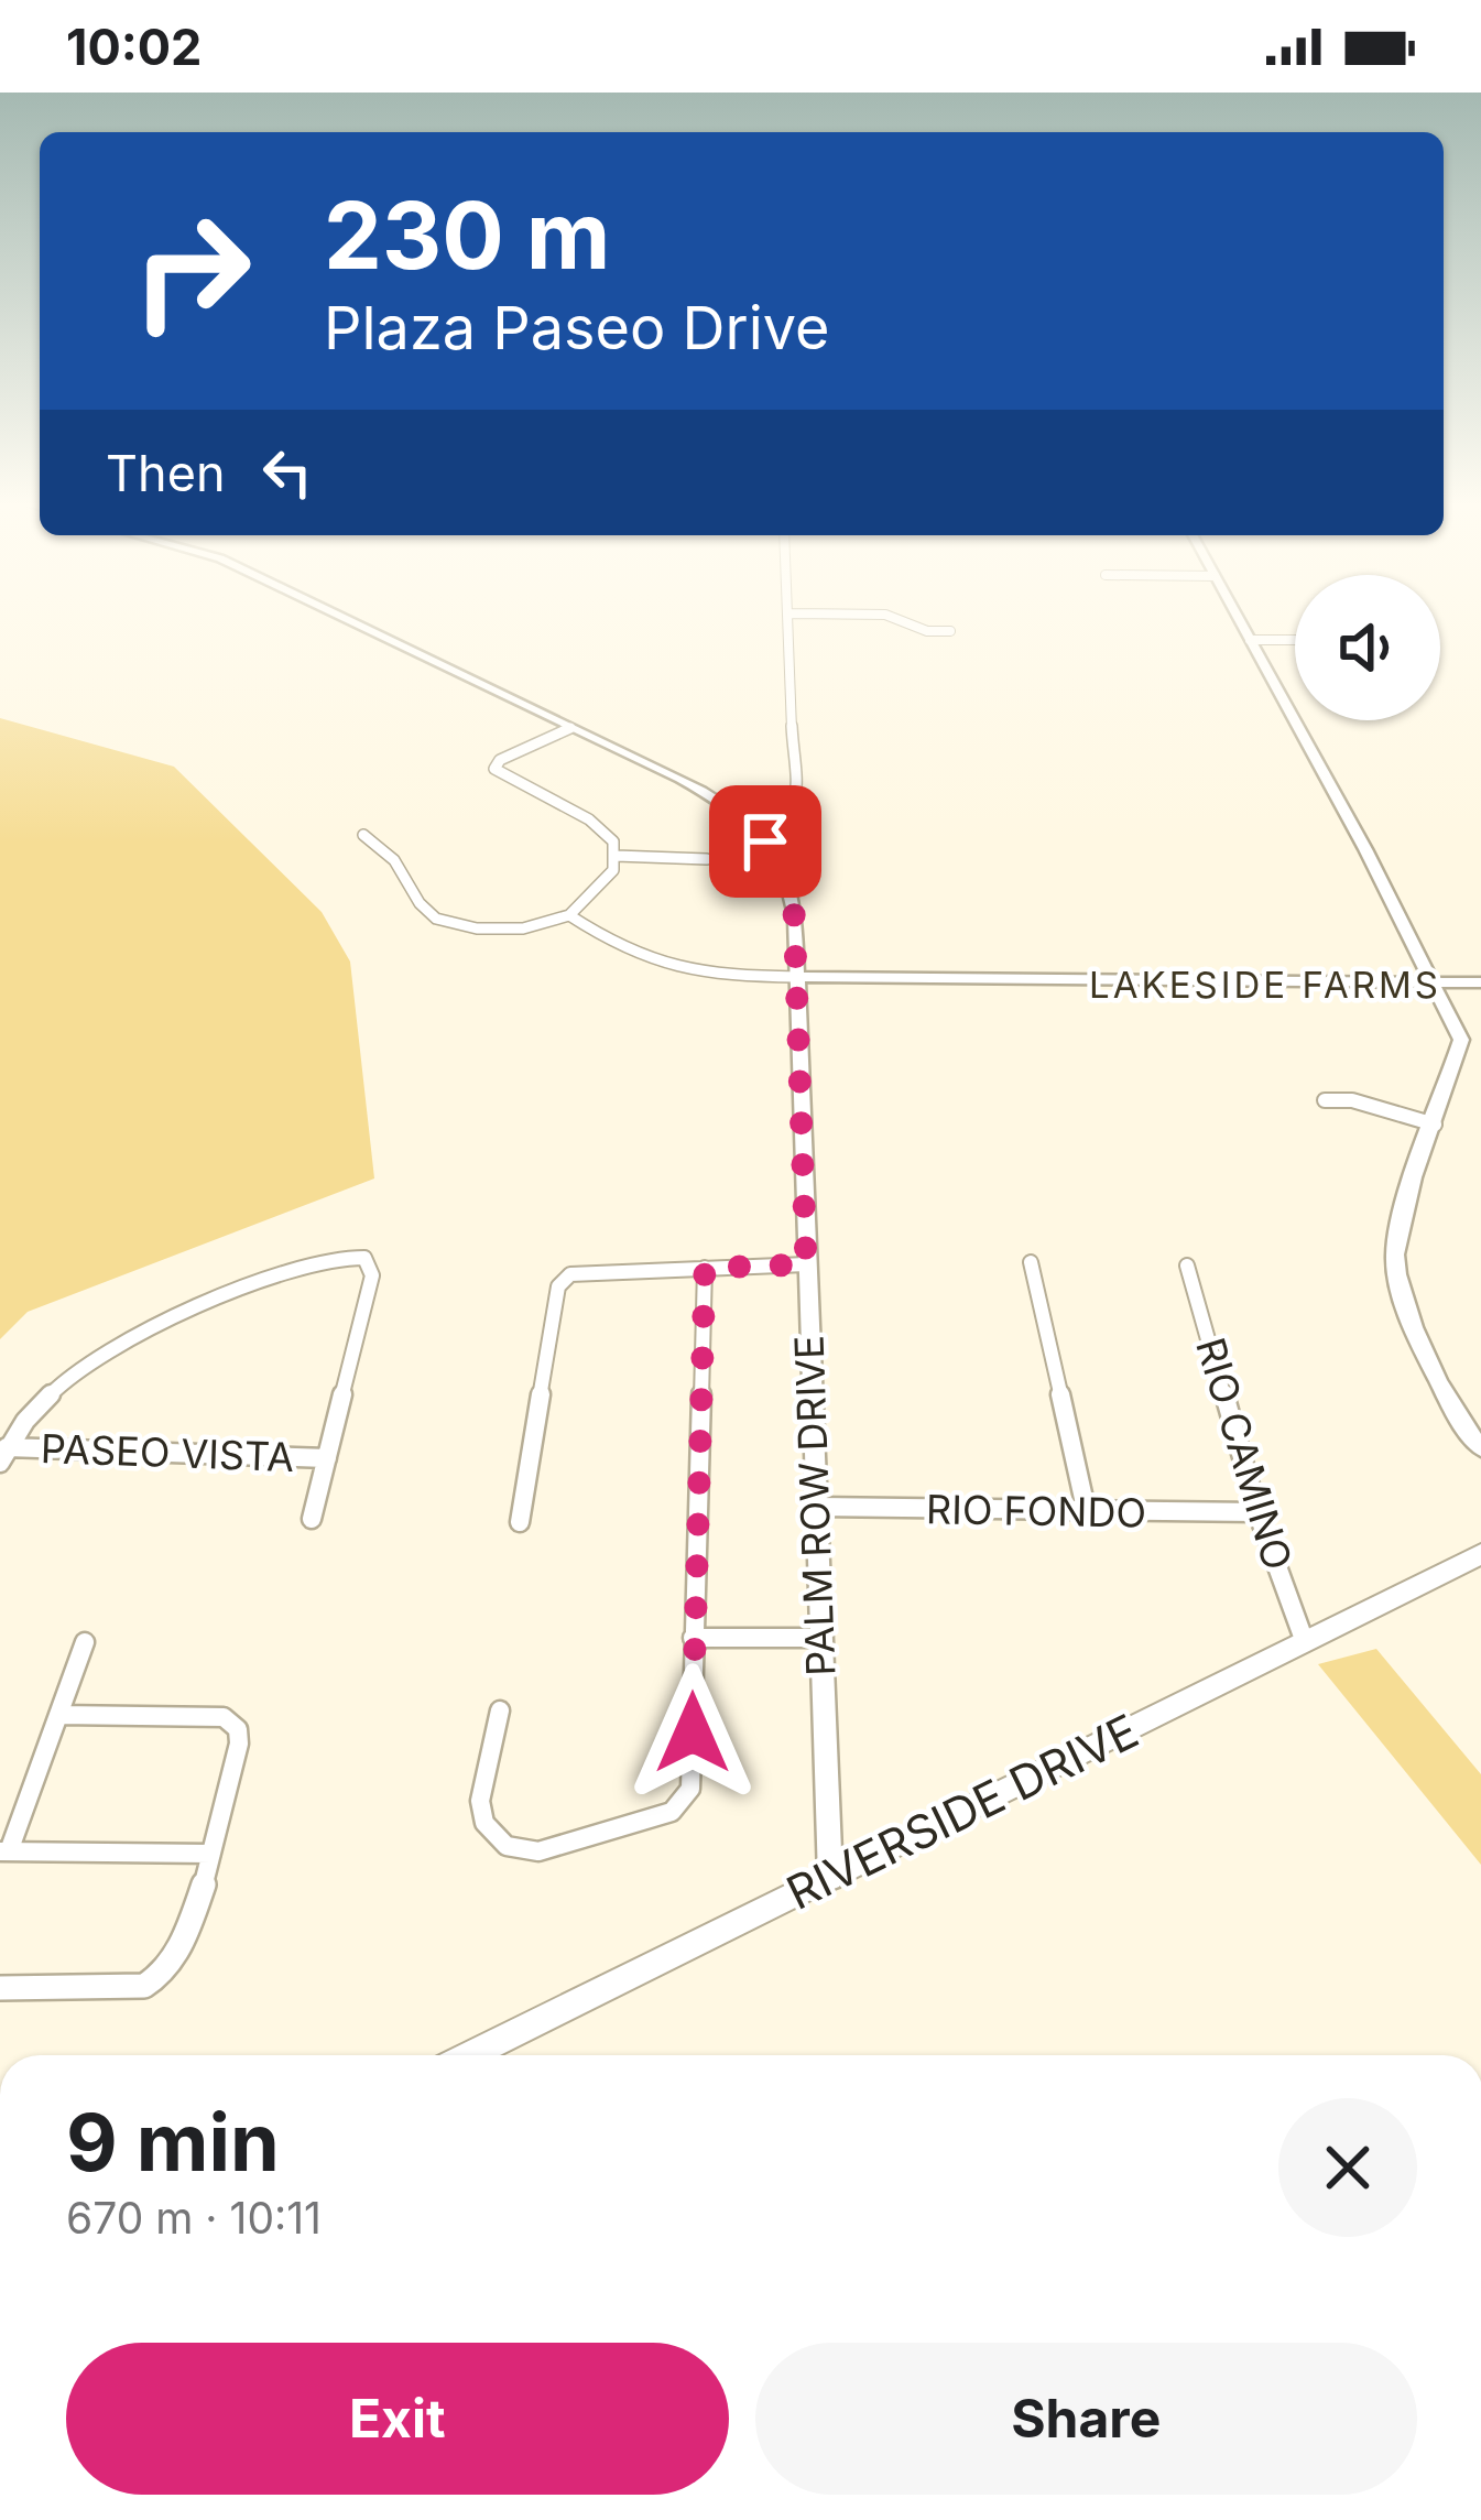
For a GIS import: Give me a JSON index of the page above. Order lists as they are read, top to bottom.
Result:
{
  "streets": {
    "main road": ["RIVERSIDE DRIVE"],
    "street": [
      "PASEO VISTA",
      "RIO CAMINO",
      "PALM ROW DRIVE",
      "RIO FONDO"
    ]
  },
  "crossings": [
    ["RIO CAMINO", "RIO FONDO"],
    ["RIO CAMINO", "RIVERSIDE DRIVE"],
    ["PALM ROW DRIVE", "RIO FONDO"],
    ["PALM ROW DRIVE", "RIVERSIDE DRIVE"]
  ],
  "districts": ["LAKESIDE FARMS"],
  "page": {
    "status": "10:02",
    "turn": ["230 m", "Plaza Paseo Drive"],
    "then": "Then",
    "heading": ["9 min", "670 m · 10:11"],
    "buttons": ["Exit", "Share"]
  }
}
